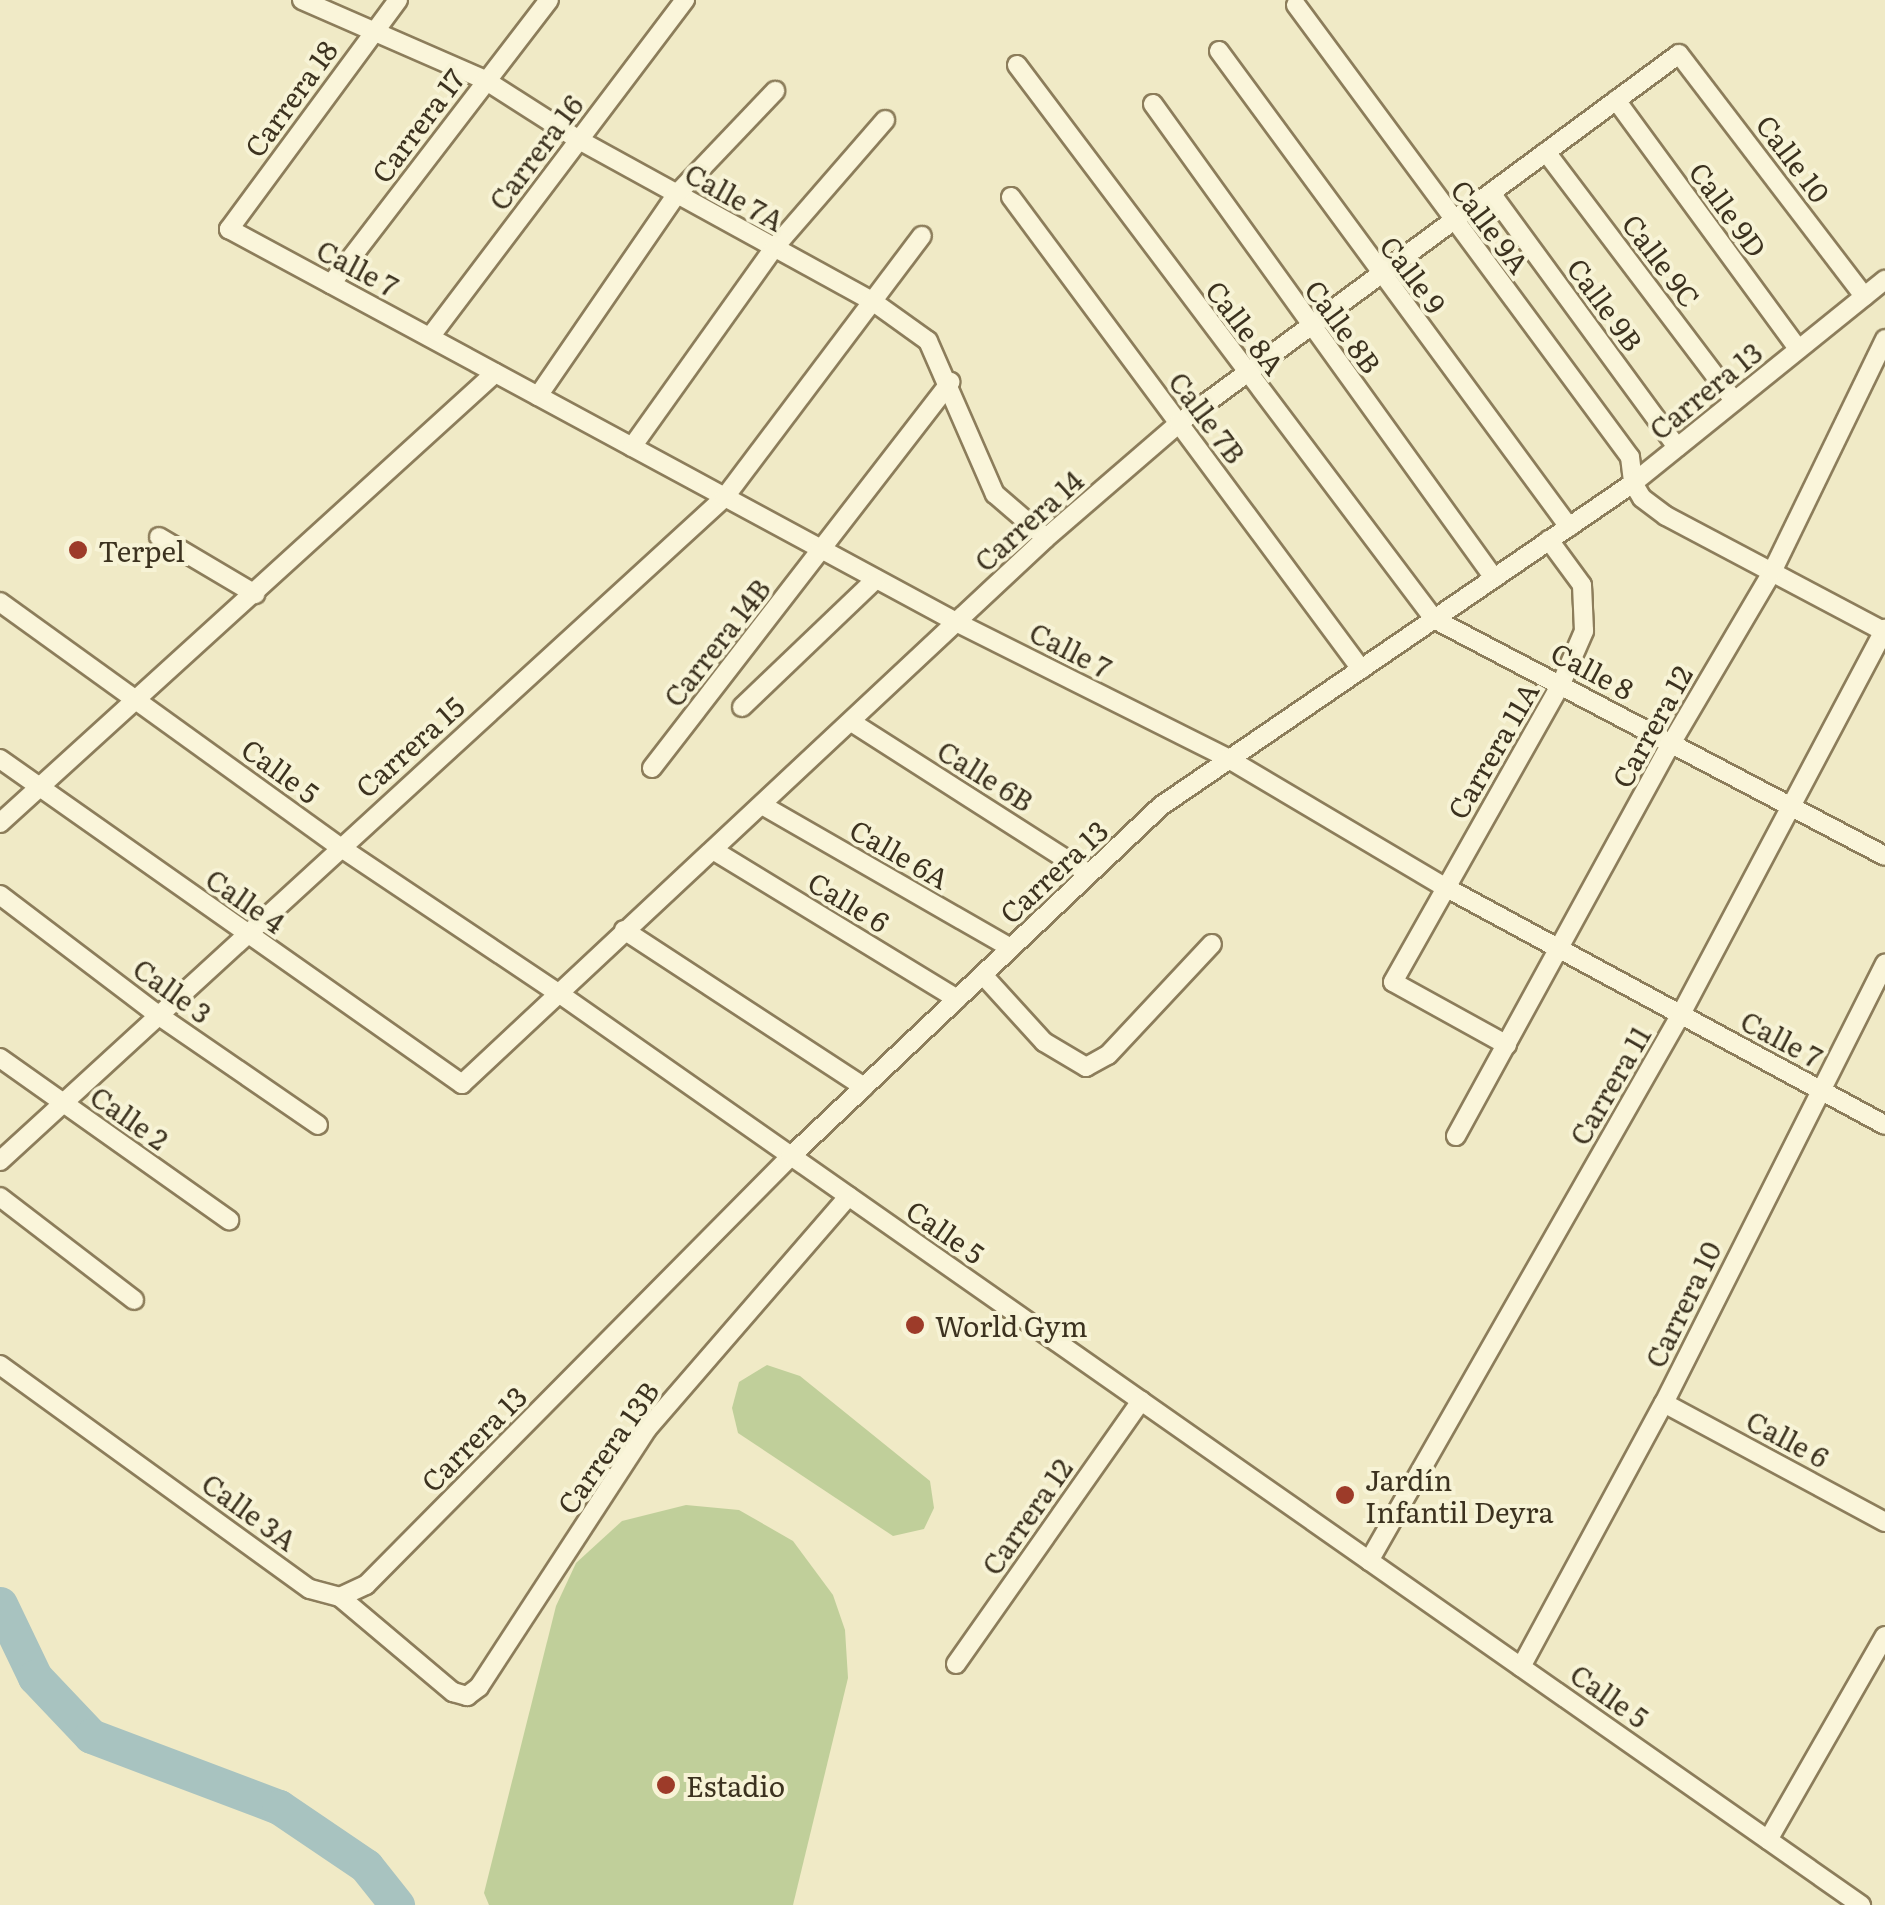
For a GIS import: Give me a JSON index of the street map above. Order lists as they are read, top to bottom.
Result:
{
  "streets": {
    "street": [
      "Carrera 18",
      "Carrera 17",
      "Carrera 16",
      "Calle 10",
      "Calle 7A",
      "Calle 9D",
      "Calle 9A",
      "Calle 9C",
      "Calle 7",
      "Calle 9",
      "Calle 9B",
      "Calle 8B",
      "Calle 8A",
      "Carrera 13",
      "Calle 7B",
      "Carrera 14",
      "Carrera 14B",
      "Calle 8",
      "Carrera 12",
      "Carrera 15",
      "Carrera 11A",
      "Calle 5",
      "Calle 6B",
      "Calle 6A",
      "Calle 4",
      "Calle 6",
      "Calle 3",
      "Carrera 11",
      "Calle 2",
      "Carrera 10",
      "Carrera 13B",
      "Calle 3A"
    ]
  },
  "crossings": [
    ["Carrera 18", "Calle 7A"],
    ["Carrera 18", "Calle 7"],
    ["Carrera 17", "Calle 7A"],
    ["Carrera 17", "Calle 7"],
    ["Carrera 16", "Calle 7A"],
    ["Carrera 16", "Calle 7"],
    ["Calle 10", "Carrera 13"],
    ["Calle 10", "Carrera 14"],
    ["Calle 7A", "Carrera 14"],
    ["Calle 7A", "Carrera 14B"],
    ["Calle 9D", "Carrera 13"],
    ["Calle 9D", "Carrera 14"],
    ["Calle 9A", "Carrera 13"],
    ["Calle 9A", "Carrera 14"],
    ["Calle 9C", "Carrera 13"],
    ["Calle 9C", "Carrera 14"],
    ["Calle 7", "Carrera 13"],
    ["Calle 7", "Carrera 14"],
    ["Calle 7", "Carrera 14B"],
    ["Calle 7", "Carrera 12"],
    ["Calle 7", "Carrera 15"],
    ["Calle 7", "Carrera 11A"],
    ["Calle 7", "Carrera 11"],
    ["Calle 7", "Carrera 10"],
    ["Calle 9", "Carrera 13"],
    ["Calle 9", "Carrera 14"],
    ["Calle 9B", "Carrera 13"],
    ["Calle 9B", "Carrera 14"],
    ["Calle 8B", "Carrera 13"],
    ["Calle 8B", "Carrera 14"],
    ["Calle 8A", "Carrera 13"],
    ["Calle 8A", "Carrera 14"],
    ["Calle 8A", "Calle 8"],
    ["Carrera 13", "Calle 7B"],
    ["Carrera 13", "Calle 8"],
    ["Carrera 13", "Carrera 11A"],
    ["Carrera 13", "Calle 5"],
    ["Carrera 13", "Calle 6B"],
    ["Carrera 13", "Calle 6A"],
    ["Carrera 13", "Calle 6"],
    ["Carrera 13", "Calle 3A"],
    ["Calle 7B", "Carrera 14"],
    ["Carrera 14", "Calle 5"],
    ["Carrera 14", "Calle 6B"],
    ["Carrera 14", "Calle 6A"],
    ["Carrera 14", "Calle 4"],
    ["Carrera 14", "Calle 6"],
    ["Calle 8", "Carrera 12"],
    ["Calle 8", "Carrera 11A"],
    ["Calle 8", "Carrera 11"],
    ["Carrera 12", "Carrera 11A"],
    ["Carrera 12", "Calle 5"],
    ["Carrera 15", "Calle 5"],
    ["Carrera 15", "Calle 4"],
    ["Carrera 15", "Calle 3"],
    ["Carrera 15", "Calle 2"],
    ["Calle 5", "Carrera 11"],
    ["Calle 5", "Carrera 10"],
    ["Calle 5", "Carrera 13B"],
    ["Calle 6", "Carrera 10"],
    ["Carrera 13B", "Calle 3A"]
  ],
  "places": [
    "Terpel",
    "World Gym",
    "Jardín Infantil Deyra",
    "Estadio"
  ]
}
